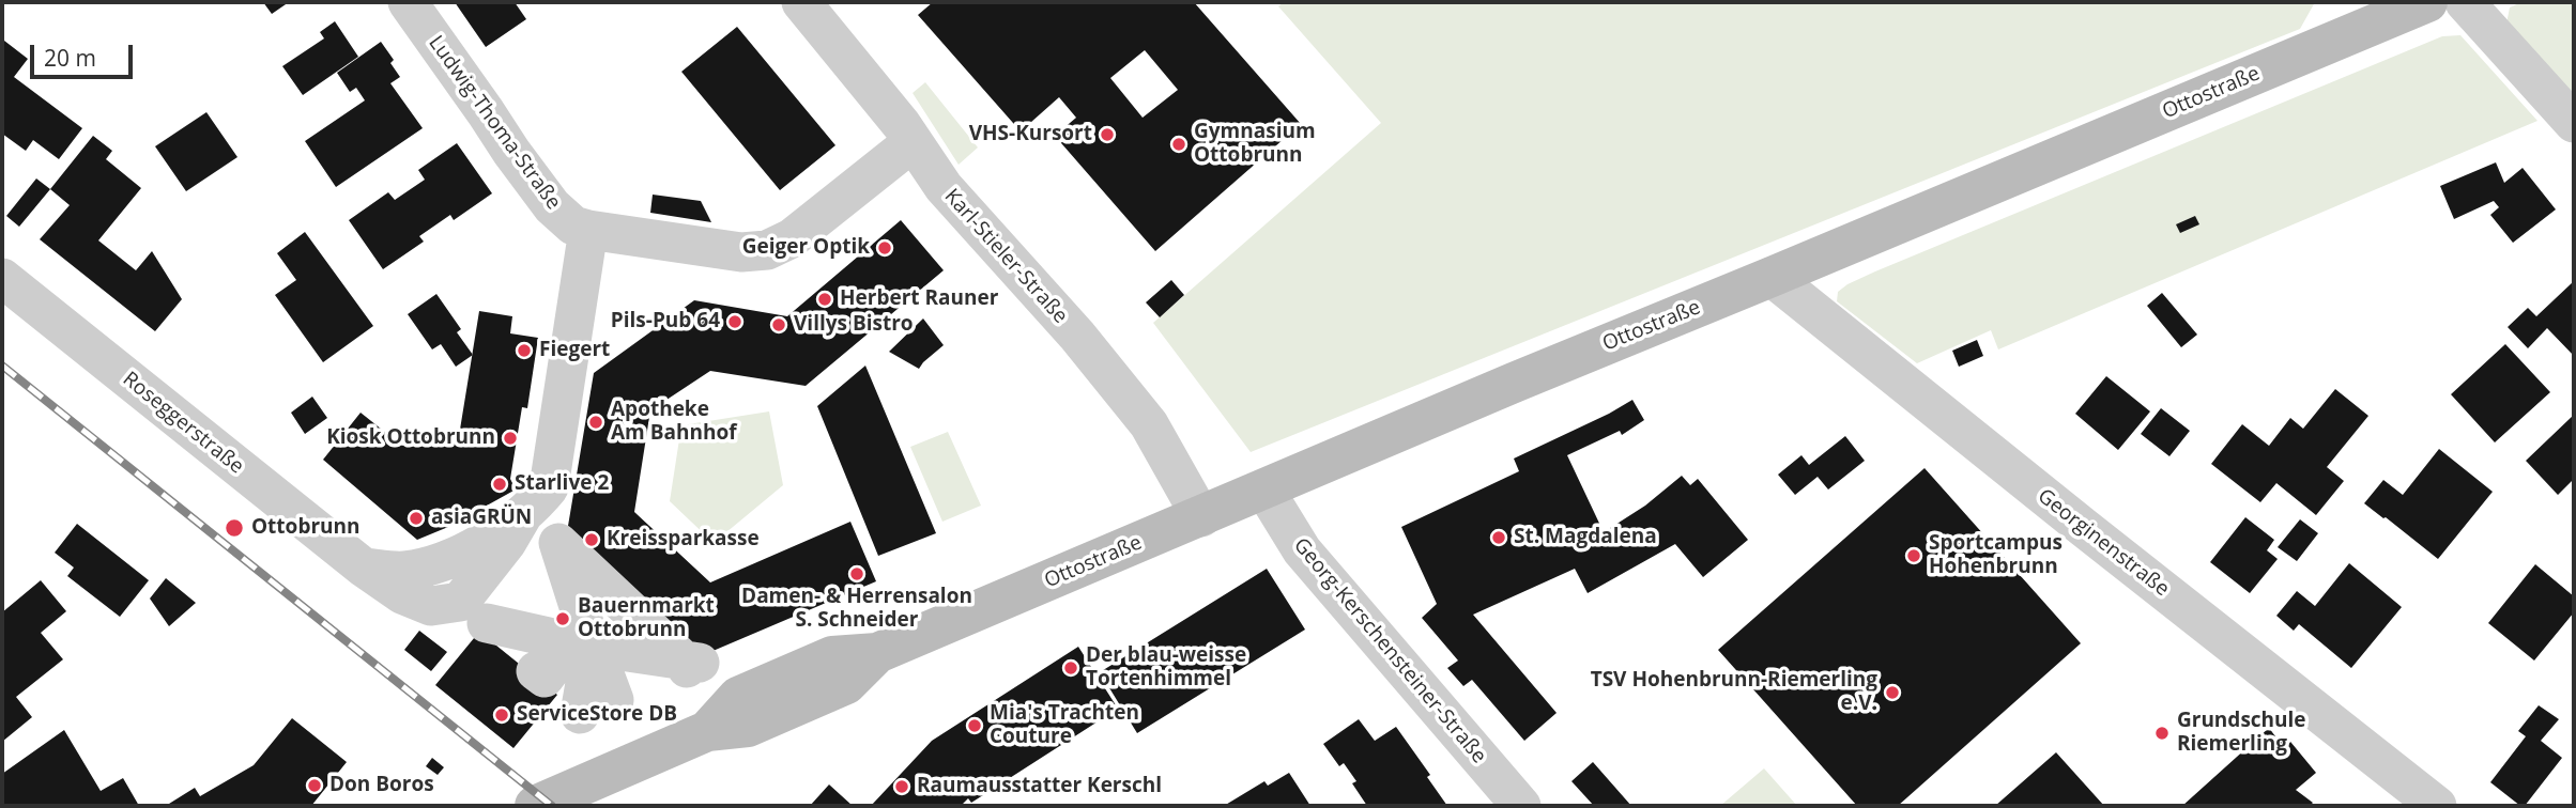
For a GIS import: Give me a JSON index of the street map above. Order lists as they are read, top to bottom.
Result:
{
  "streets": {
    "street": [
      "Ottostraße",
      "Ludwig-Thoma-Straße",
      "Karl-Stieler-Straße",
      "Roseggerstraße",
      "Georginenstraße",
      "Georg-Kerschensteiner-Straße"
    ]
  },
  "crossings": [
    ["Ottostraße", "Karl-Stieler-Straße"],
    ["Ottostraße", "Georginenstraße"],
    ["Ottostraße", "Georg-Kerschensteiner-Straße"],
    ["Ludwig-Thoma-Straße", "Karl-Stieler-Straße"],
    ["Ludwig-Thoma-Straße", "Roseggerstraße"]
  ],
  "places": [
    "VHS-Kursort",
    "Gymnasium Ottobrunn",
    "Geiger Optik",
    "Herbert Rauner",
    "Pils-Pub 64",
    "Villys Bistro",
    "Fiegert",
    "Apotheke Am Bahnhof",
    "Kiosk Ottobrunn",
    "Starlive 2",
    "asiaGRÜN",
    "Ottobrunn",
    "St. Magdalena",
    "Kreissparkasse",
    "Sportcampus Hohenbrunn",
    "Damen- & Herrensalon S. Schneider",
    "Bauernmarkt Ottobrunn",
    "Der blau-weisse Tortenhimmel",
    "TSV Hohenbrunn-Riemerling e.V.",
    "ServiceStore DB",
    "Mia's Trachten Couture",
    "Grundschule Riemerling",
    "Don Boros",
    "Raumausstatter Kerschl"
  ],
  "scale_bar": "20 m"
}
